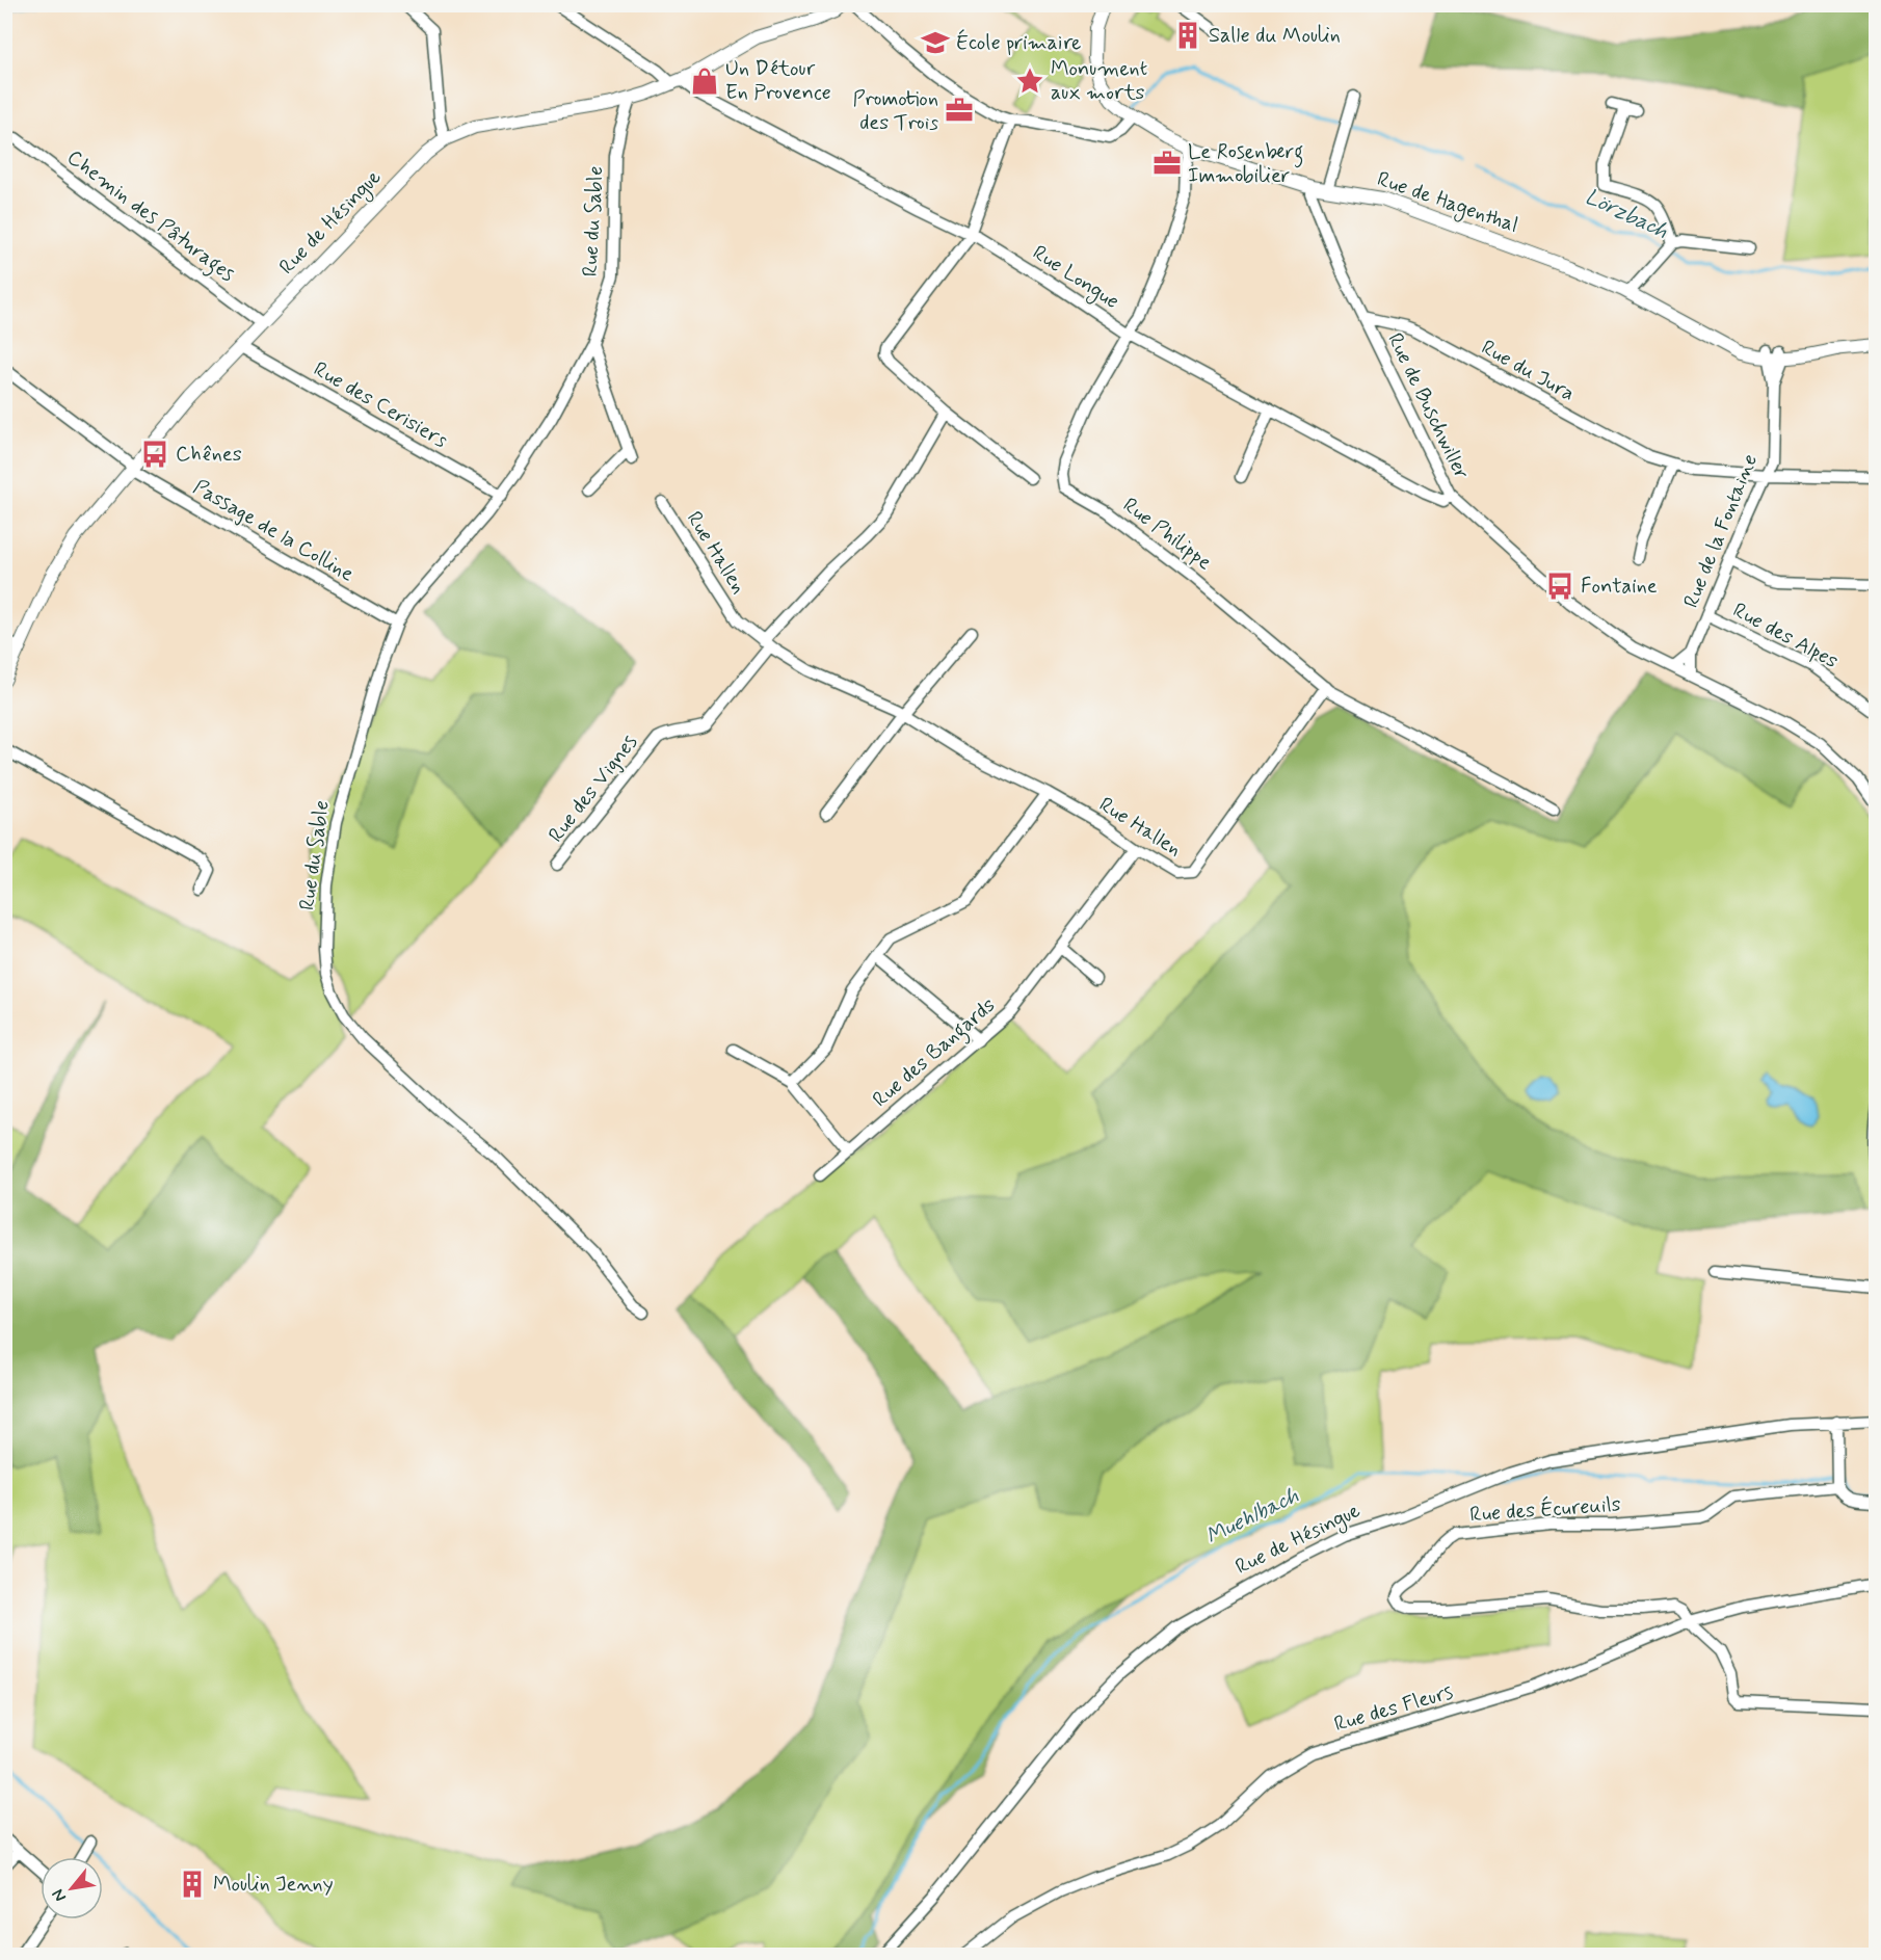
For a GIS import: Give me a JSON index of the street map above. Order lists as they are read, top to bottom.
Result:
{
  "streets": {
    "main road": ["Rue de Hagenthal", "Rue de Hésingue"],
    "street": [
      "Chemin des Pâturages",
      "Rue du Sable",
      "Rue Longue",
      "Rue du Jura",
      "Rue des Cerisiers",
      "Rue de Buschwiller",
      "Passage de la Colline",
      "Rue de la Fontaine",
      "Rue Philippe",
      "Rue Hallen",
      "Rue des Alpes",
      "Rue des Vignes",
      "Rue des Bangards",
      "Rue des Écureuils",
      "Rue des Fleurs"
    ]
  },
  "crossings": [
    ["Rue de Hagenthal", "Rue de Buschwiller"],
    ["Rue de Hagenthal", "Rue de la Fontaine"],
    ["Rue de Hagenthal", "Rue Philippe"],
    ["Chemin des Pâturages", "Rue de Hésingue"],
    ["Rue du Sable", "Rue de Hésingue"],
    ["Rue du Sable", "Rue des Cerisiers"],
    ["Rue du Sable", "Passage de la Colline"],
    ["Rue de Hésingue", "Rue Longue"],
    ["Rue de Hésingue", "Rue des Cerisiers"],
    ["Rue de Hésingue", "Passage de la Colline"],
    ["Rue Longue", "Rue de Buschwiller"],
    ["Rue Longue", "Rue Philippe"],
    ["Rue du Jura", "Rue de Buschwiller"],
    ["Rue du Jura", "Rue de la Fontaine"],
    ["Rue de Buschwiller", "Rue de la Fontaine"],
    ["Rue de la Fontaine", "Rue des Alpes"],
    ["Rue Philippe", "Rue Hallen"],
    ["Rue Hallen", "Rue des Vignes"],
    ["Rue Hallen", "Rue des Bangards"],
    ["Rue des Écureuils", "Rue des Fleurs"]
  ],
  "water": ["Lörzbach", "Muehlbach"],
  "places": {
    "building": ["Salle du Moulin", "Moulin Jenny"],
    "school or university": ["École primaire"],
    "shop": ["Un Détour En Provence"],
    "place": ["Monument aux morts"],
    "office": ["Promotion des Trois", "Le Rosenberg Immobilier"],
    "bus stop": ["Chênes", "Fontaine"]
  },
  "north": "bottom left"
}
